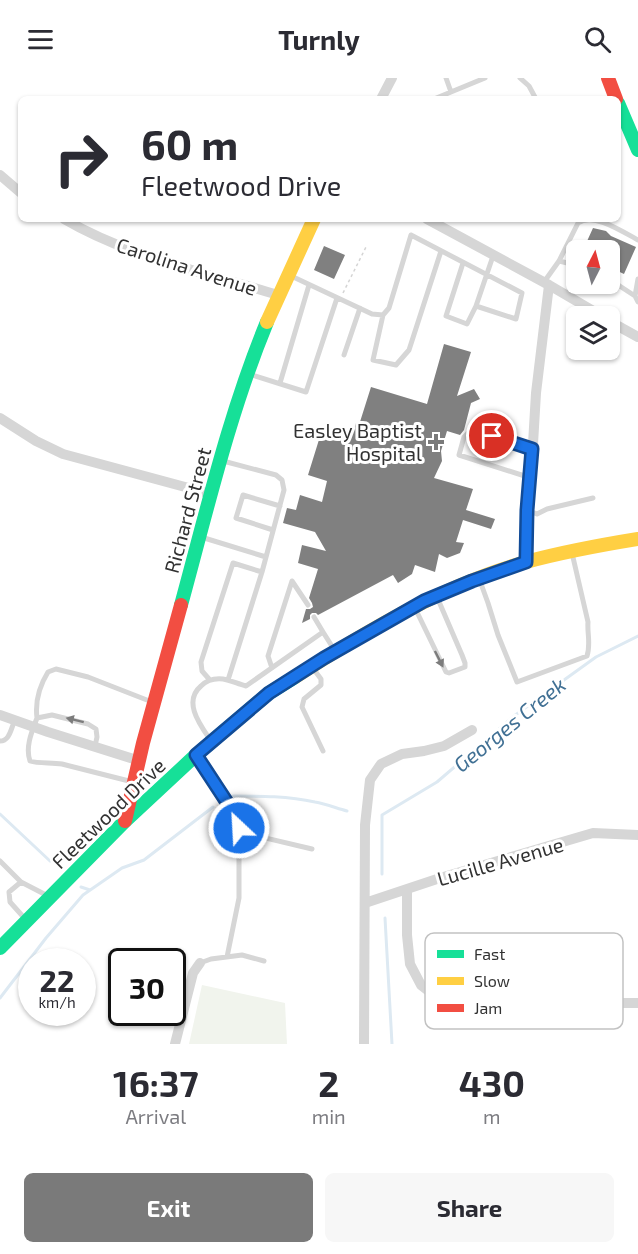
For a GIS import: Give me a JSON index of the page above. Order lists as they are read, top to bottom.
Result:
{
  "streets": {
    "street": [
      "Carolina Avenue",
      "Richard Street",
      "Fleetwood Drive",
      "Lucille Avenue"
    ]
  },
  "crossings": [
    ["Carolina Avenue", "Richard Street"],
    ["Richard Street", "Fleetwood Drive"]
  ],
  "water": ["Georges Creek"],
  "places": {
    "health": ["Easley Baptist Hospital"]
  },
  "legend": ["Fast", "Slow", "Jam"],
  "north": "top",
  "page": {
    "header": "Turnly",
    "turn": ["60 m", "Fleetwood Drive"],
    "speed": "22 km/h",
    "limit": "30",
    "eta": [
      "16:37",
      "Arrival",
      "2",
      "min",
      "430",
      "m"
    ],
    "buttons": ["Exit", "Share"]
  }
}
